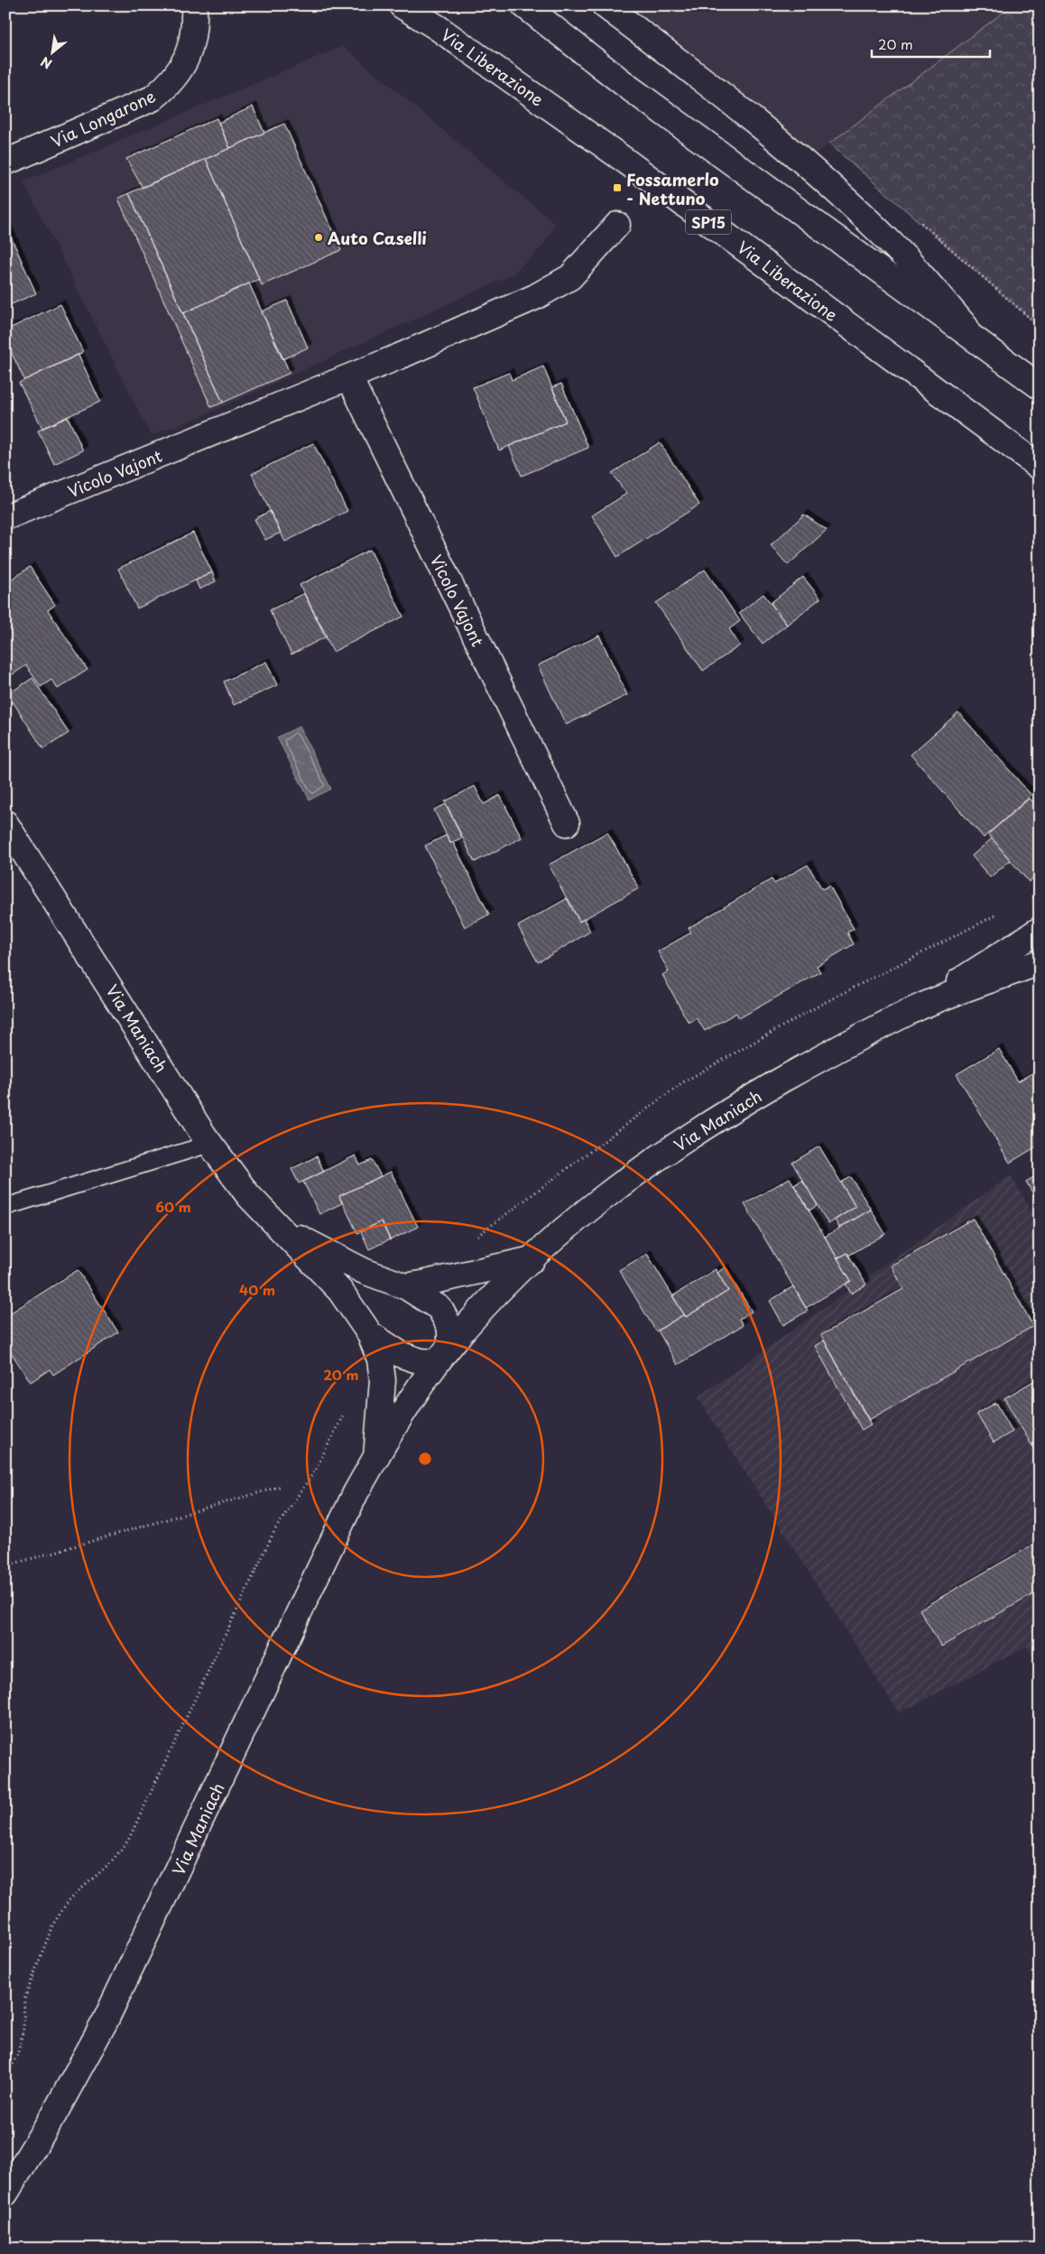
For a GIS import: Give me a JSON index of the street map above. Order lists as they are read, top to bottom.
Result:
{
  "streets": {
    "main road": [
      "Via Liberazione",
      "Via Longarone",
      "SP15",
      "Vicolo Vajont",
      "Via Maniach"
    ]
  },
  "places": {
    "transit": ["Fossamerlo - Nettuno"],
    "other": ["Auto Caselli"]
  },
  "scale_bar": "20 m",
  "north": "bottom left",
  "rings": ["60 m", "40 m", "20 m"]
}
